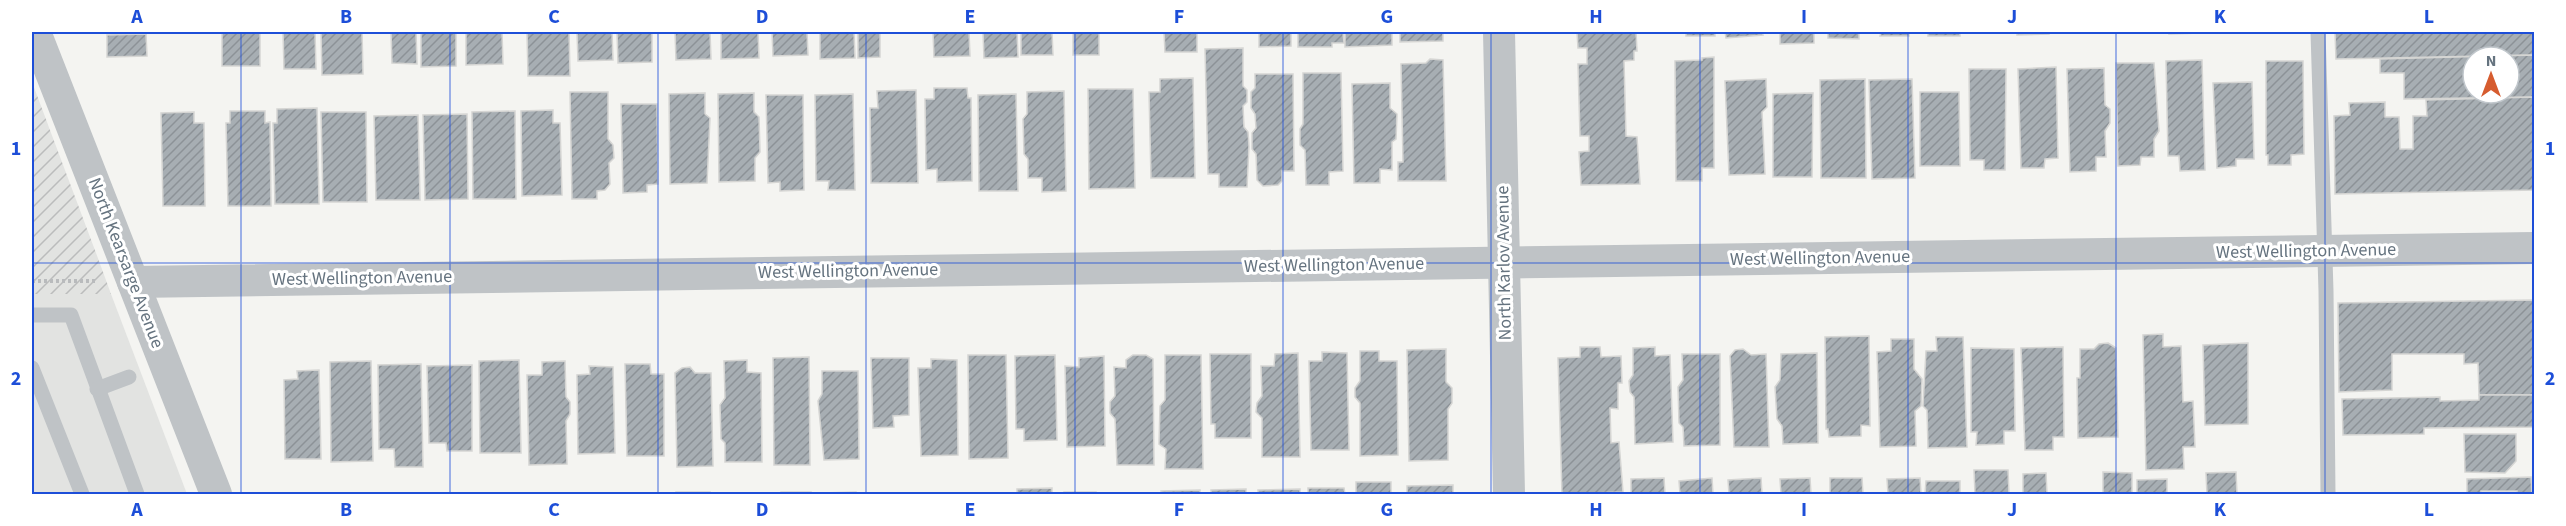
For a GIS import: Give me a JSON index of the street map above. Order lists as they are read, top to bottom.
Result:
{
  "streets": {
    "street": ["West Wellington Avenue", "North Kearsarge Avenue", "North Karlov Avenue"]
  },
  "crossings": [
    ["West Wellington Avenue", "North Kearsarge Avenue"],
    ["West Wellington Avenue", "North Karlov Avenue"]
  ],
  "north": "top",
  "grid": {
    "columns": [
      "A",
      "B",
      "C",
      "D",
      "E",
      "F",
      "G",
      "H",
      "I",
      "J",
      "K",
      "L"
    ],
    "rows": ["1", "2"]
  }
}
